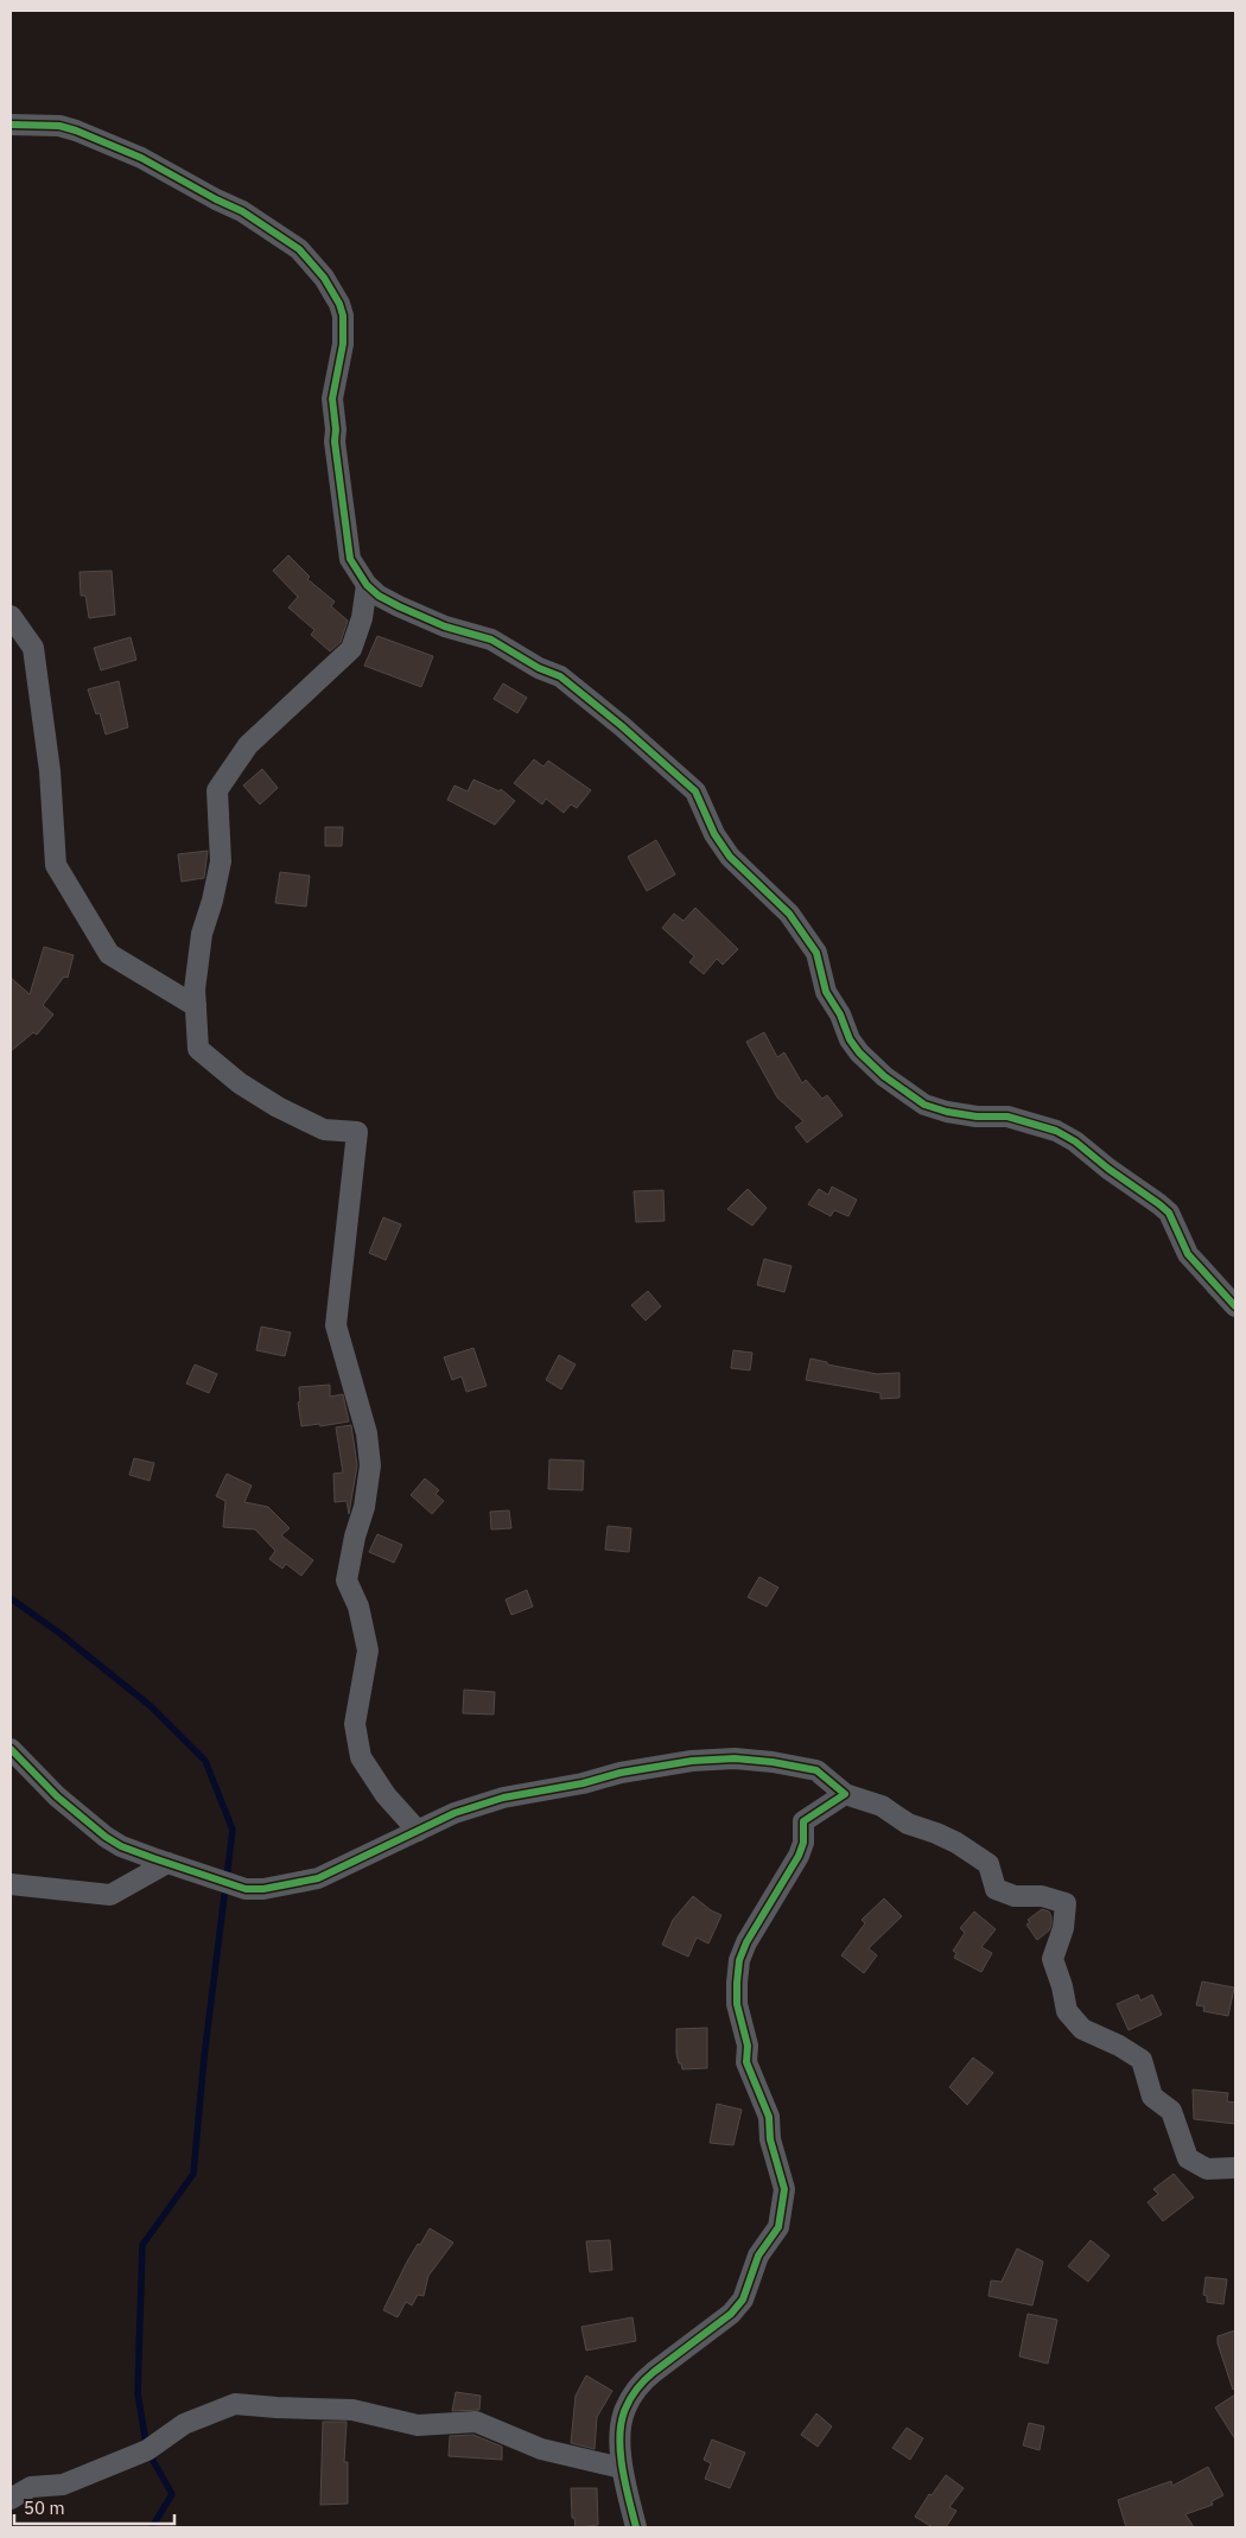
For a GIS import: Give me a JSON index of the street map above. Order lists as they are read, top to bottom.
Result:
{
  "scale_bar": "50 m"
}
